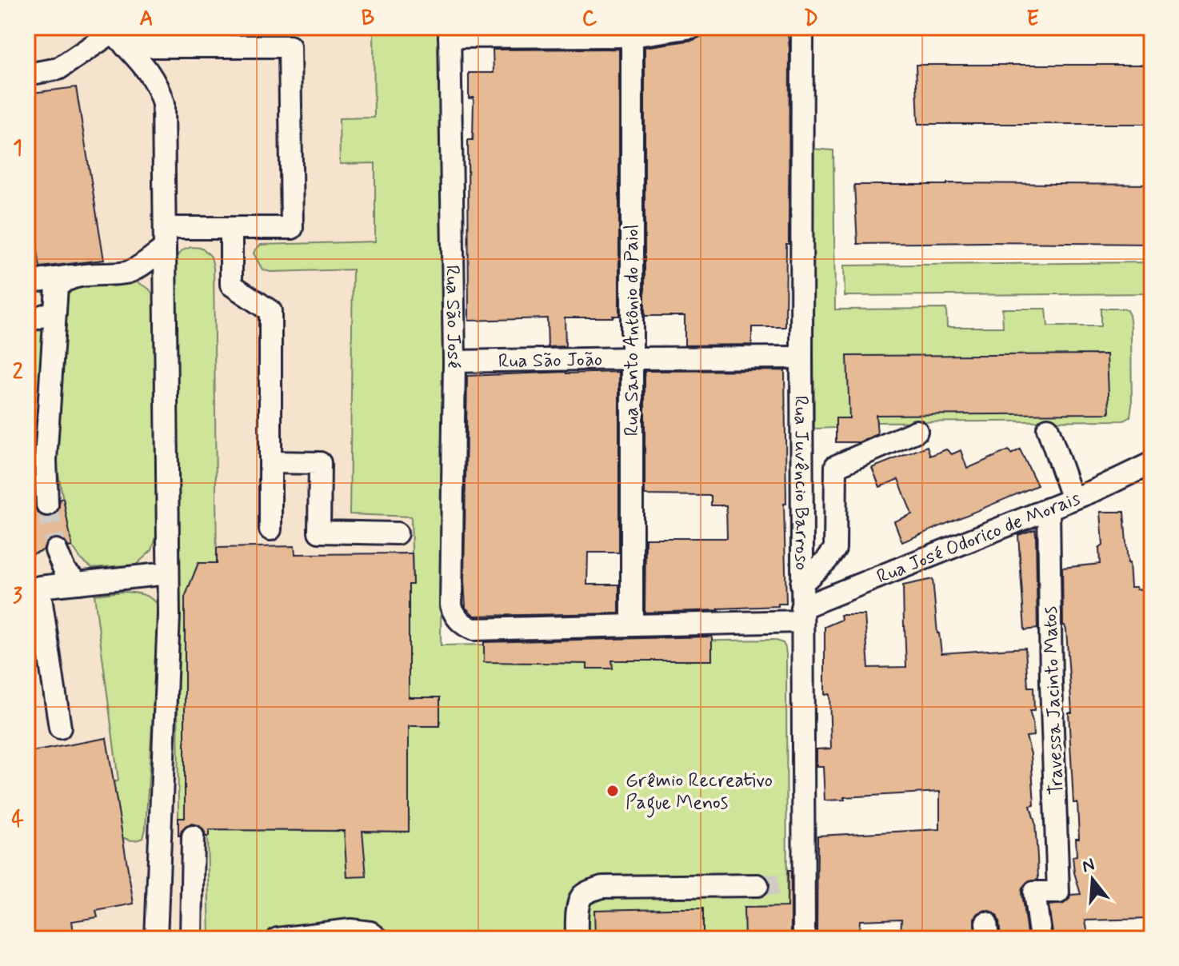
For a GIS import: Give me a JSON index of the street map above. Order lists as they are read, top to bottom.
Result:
{
  "streets": {
    "street": [
      "Rua São José",
      "Rua Santo Antônio do Paiol",
      "Rua São João",
      "Rua Juvêncio Barroso",
      "Rua José Odorico de Morais",
      "Travessa Jacinto Matos"
    ]
  },
  "crossings": [
    ["Rua São José", "Rua São João"],
    ["Rua São José", "Rua José Odorico de Morais"],
    ["Rua Santo Antônio do Paiol", "Rua São João"],
    ["Rua Santo Antônio do Paiol", "Rua José Odorico de Morais"],
    ["Rua São João", "Rua Juvêncio Barroso"],
    ["Rua Juvêncio Barroso", "Rua José Odorico de Morais"],
    ["Rua José Odorico de Morais", "Travessa Jacinto Matos"]
  ],
  "places": ["Grêmio Recreativo Pague Menos"],
  "north": "top",
  "grid": {
    "columns": [
      "A",
      "B",
      "C",
      "D",
      "E"
    ],
    "rows": [
      "1",
      "2",
      "3",
      "4"
    ]
  }
}
